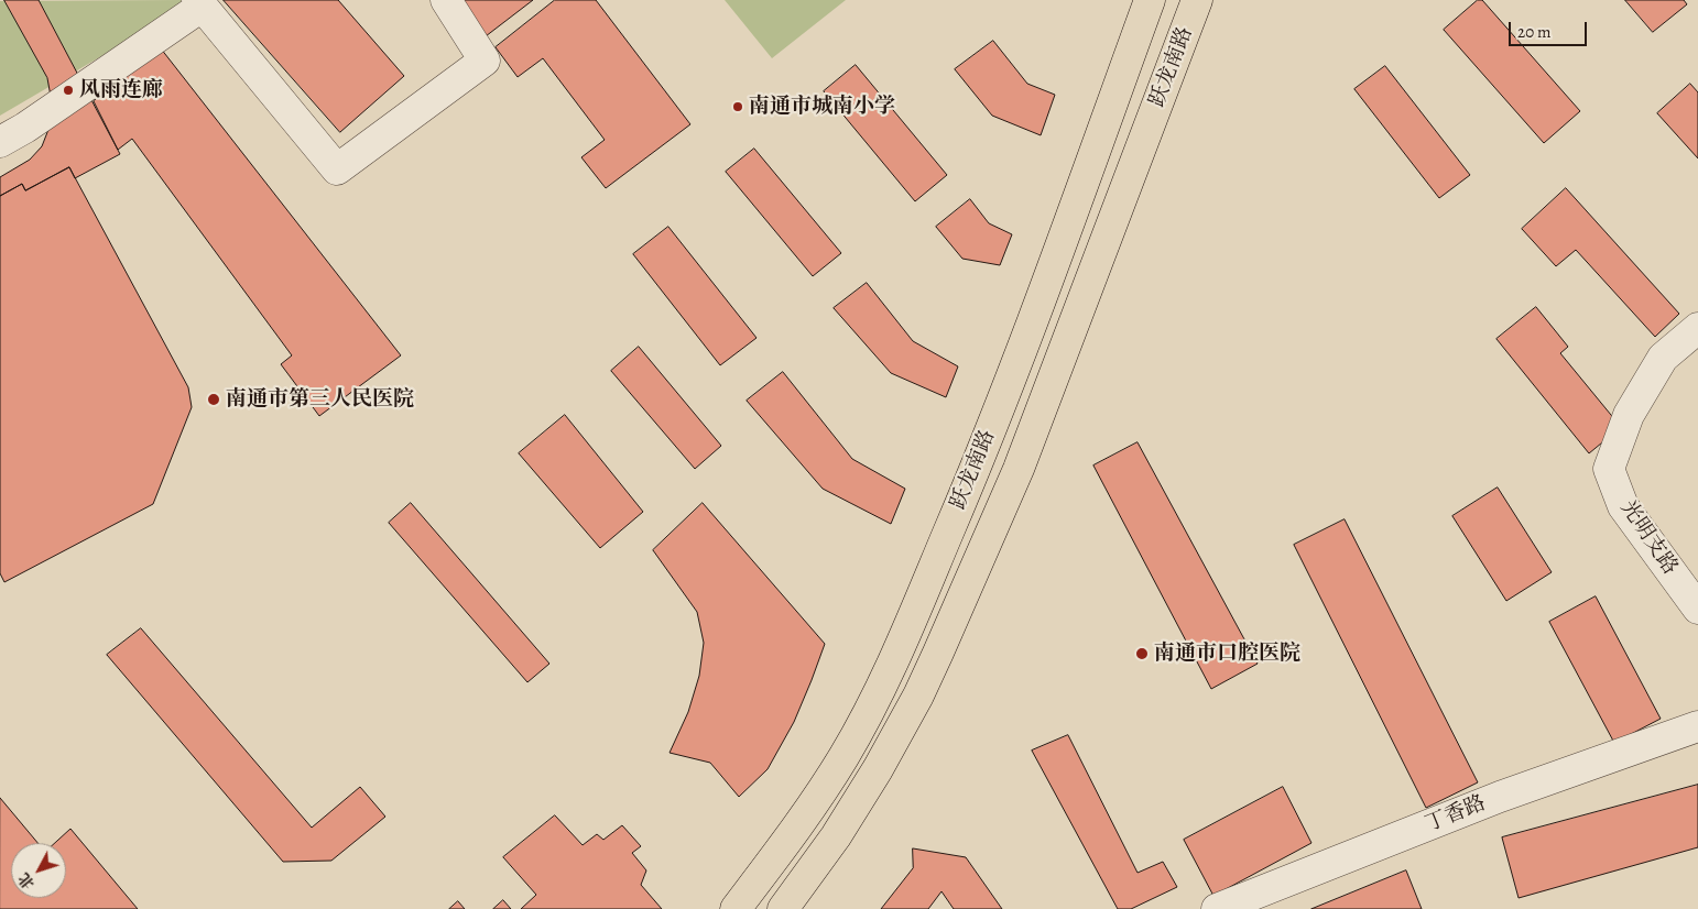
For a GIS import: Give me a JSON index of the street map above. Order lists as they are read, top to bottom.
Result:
{
  "streets": {
    "main road": ["跃龙南路"],
    "street": ["光明支路", "丁香路"]
  },
  "places": [
    "风雨连廊",
    "南通市城南小学",
    "南通市第三人民医院",
    "南通市口腔医院"
  ],
  "scale_bar": "20 m",
  "north": "bottom left"
}
